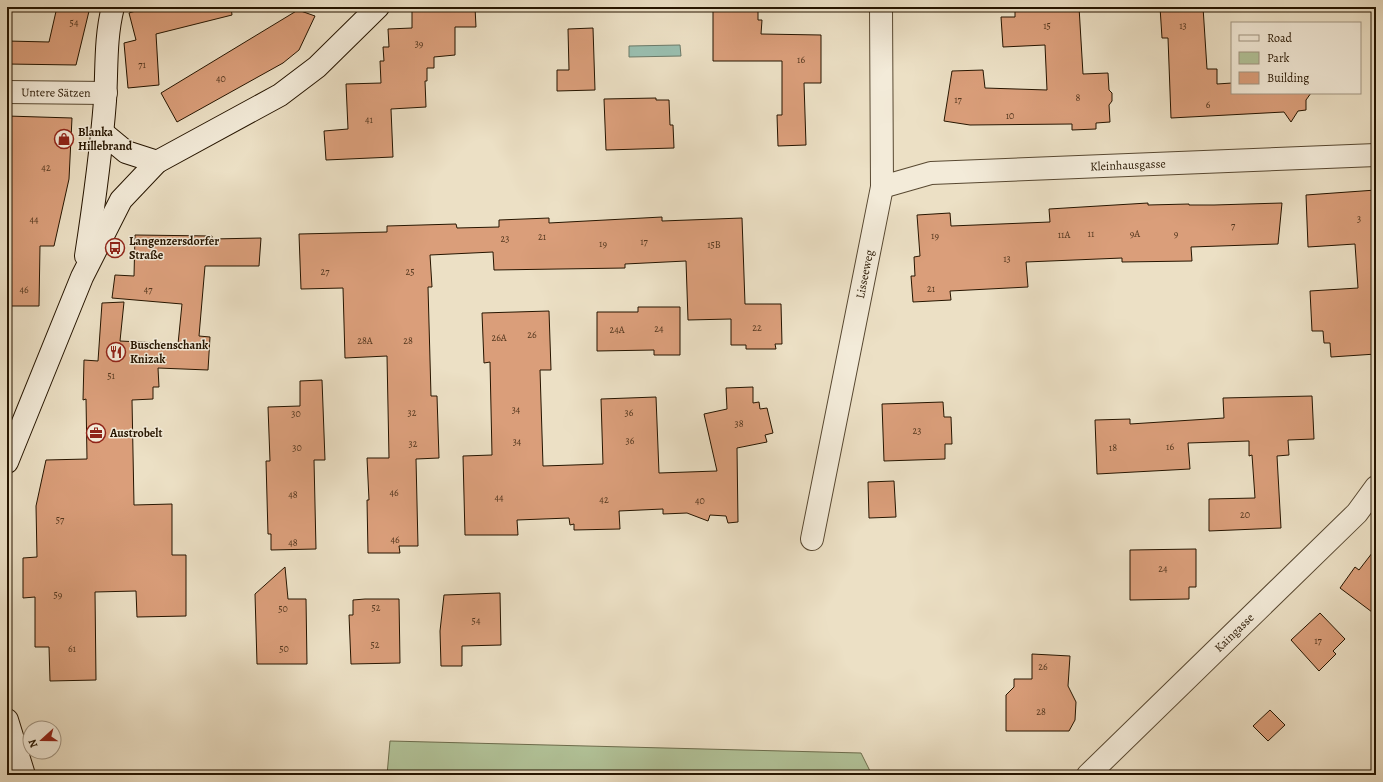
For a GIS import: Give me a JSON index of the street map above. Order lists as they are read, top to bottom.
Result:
{
  "streets": {
    "street": [
      "Untere Sätzen",
      "Kleinhausgasse",
      "Lisseeweg",
      "Kaingasse"
    ]
  },
  "crossings": [
    ["Kleinhausgasse", "Lisseeweg"]
  ],
  "places": {
    "shop": ["Blanka Hillebrand"],
    "bus stop": ["Langenzersdorfer Straße"],
    "restaurant": ["Buschenschank Knizak"],
    "office": ["Austrobelt"]
  },
  "house_numbers": [
    "54",
    "15",
    "13",
    "39",
    "16",
    "71",
    "40",
    "8",
    "17",
    "6",
    "10",
    "41",
    "42",
    "3",
    "44",
    "7",
    "11",
    "9A",
    "9",
    "11A",
    "19",
    "21",
    "23",
    "17",
    "19",
    "15B",
    "13",
    "27",
    "25",
    "21",
    "46",
    "47",
    "22",
    "24",
    "24A",
    "26",
    "26A",
    "28A",
    "28",
    "51",
    "34",
    "32",
    "36",
    "30",
    "38",
    "23",
    "36",
    "34",
    "32",
    "16",
    "30",
    "18",
    "46",
    "48",
    "44",
    "42",
    "40",
    "20",
    "57",
    "46",
    "48",
    "24",
    "59",
    "52",
    "50",
    "54",
    "17",
    "52",
    "61",
    "50",
    "26",
    "28"
  ],
  "legend": ["Road", "Park", "Building"],
  "north": "left"
}
